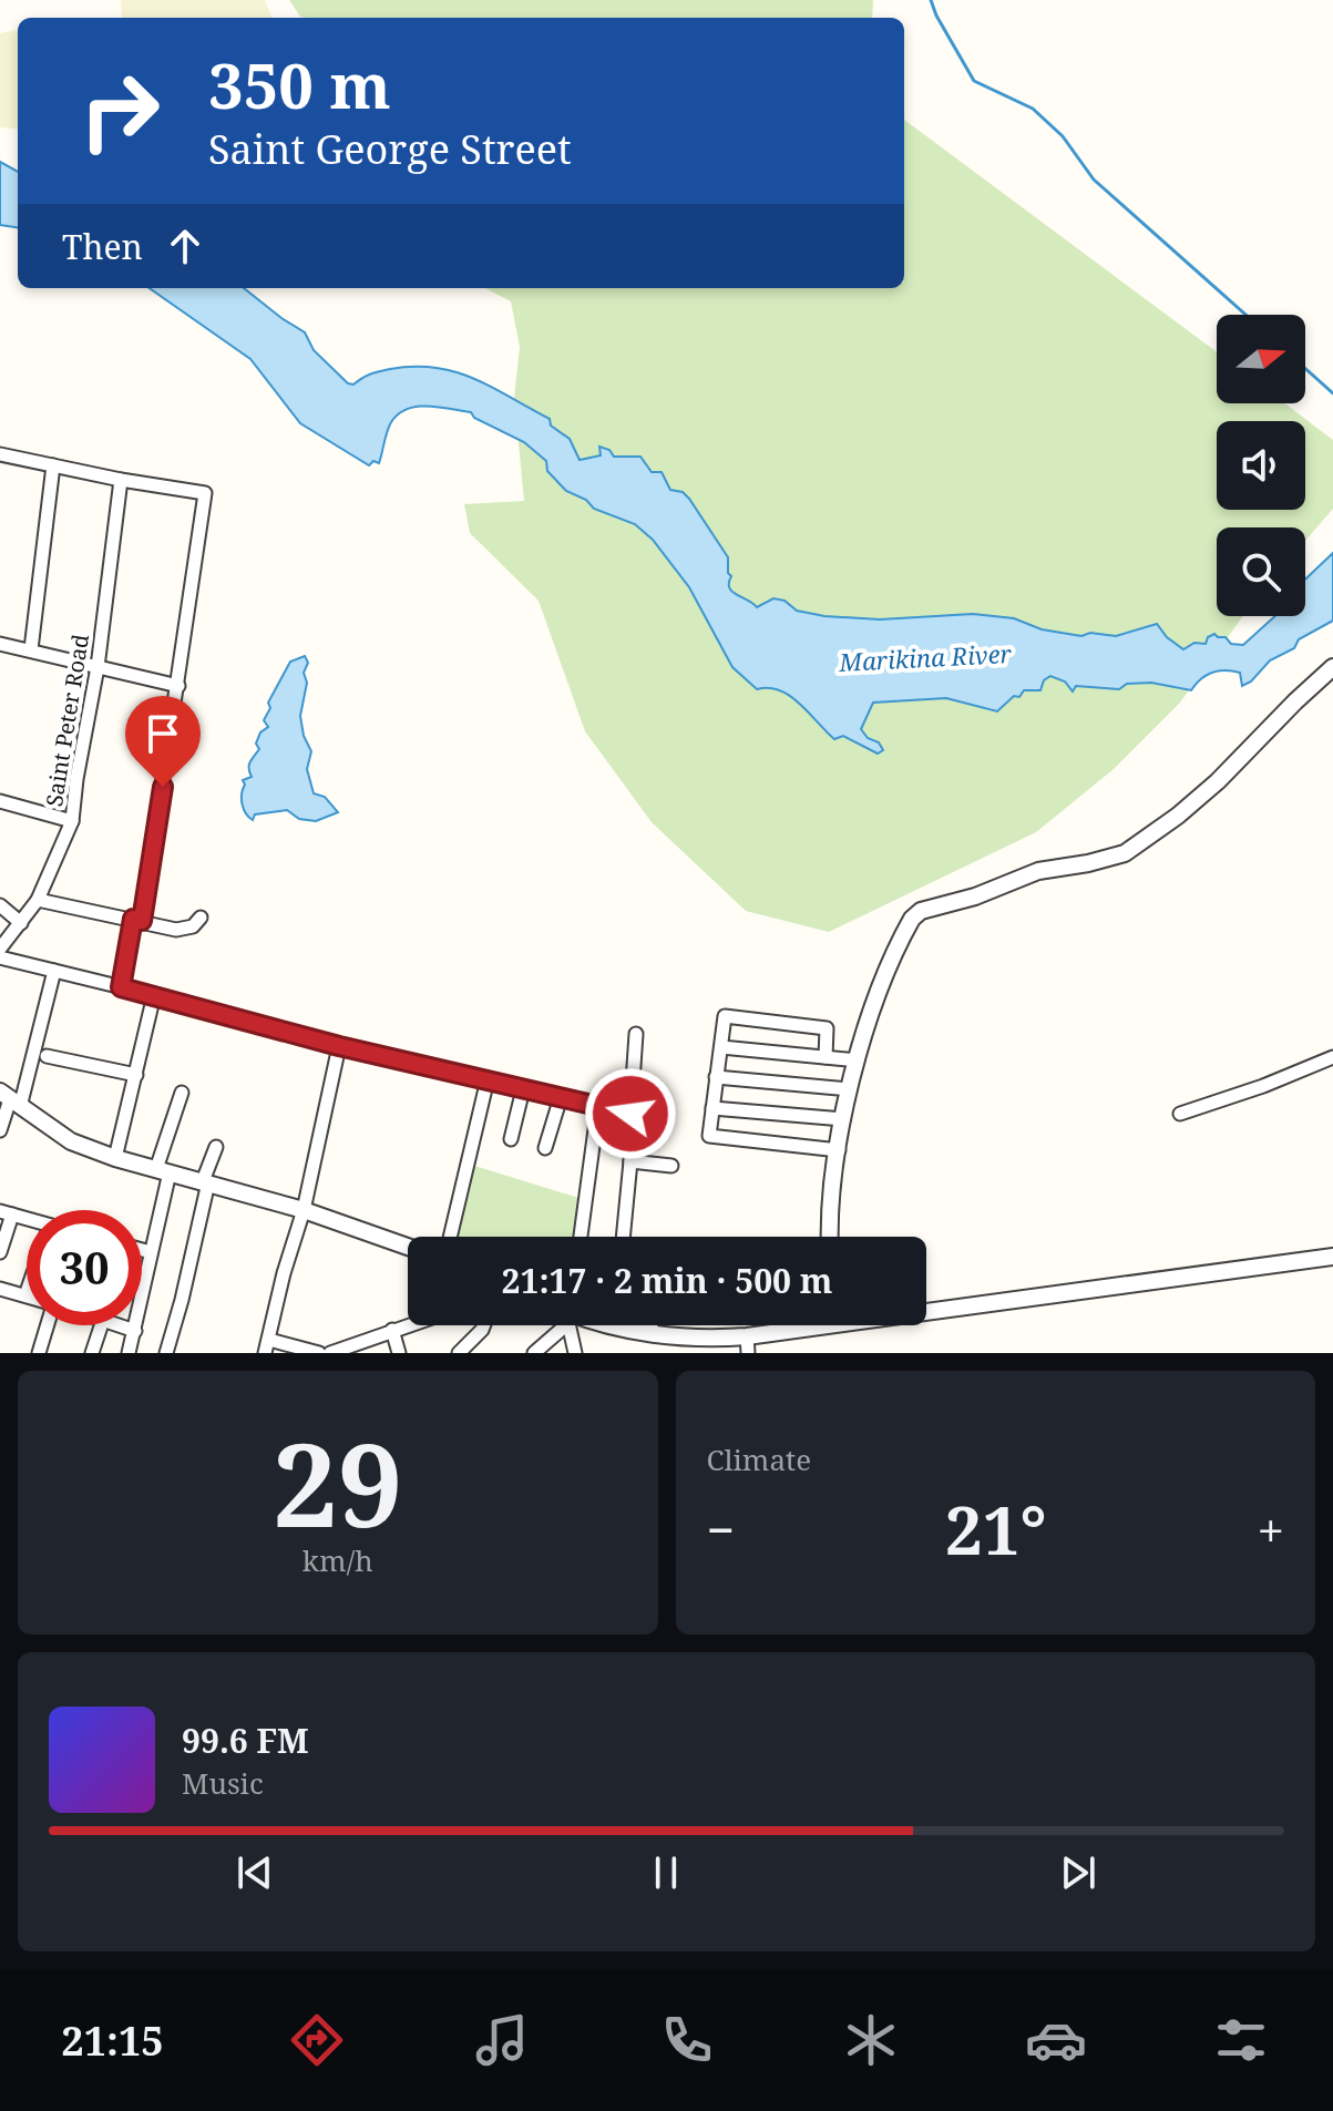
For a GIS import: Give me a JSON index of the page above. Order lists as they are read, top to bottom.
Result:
{
  "streets": {
    "street": ["Saint Peter Road"]
  },
  "water": ["Marikina River"],
  "north": "right",
  "page": {
    "turn": ["350 m", "Saint George Street"],
    "then": "Then",
    "limit": "30",
    "trip": "21:17 · 2 min · 500 m",
    "tile": [
      ["29", "km/h"],
      "Climate"
    ],
    "heat": ["−", "21°", "+"],
    "song": ["99.6 FM", "Music"],
    "tabs": "21:15"
  }
}
